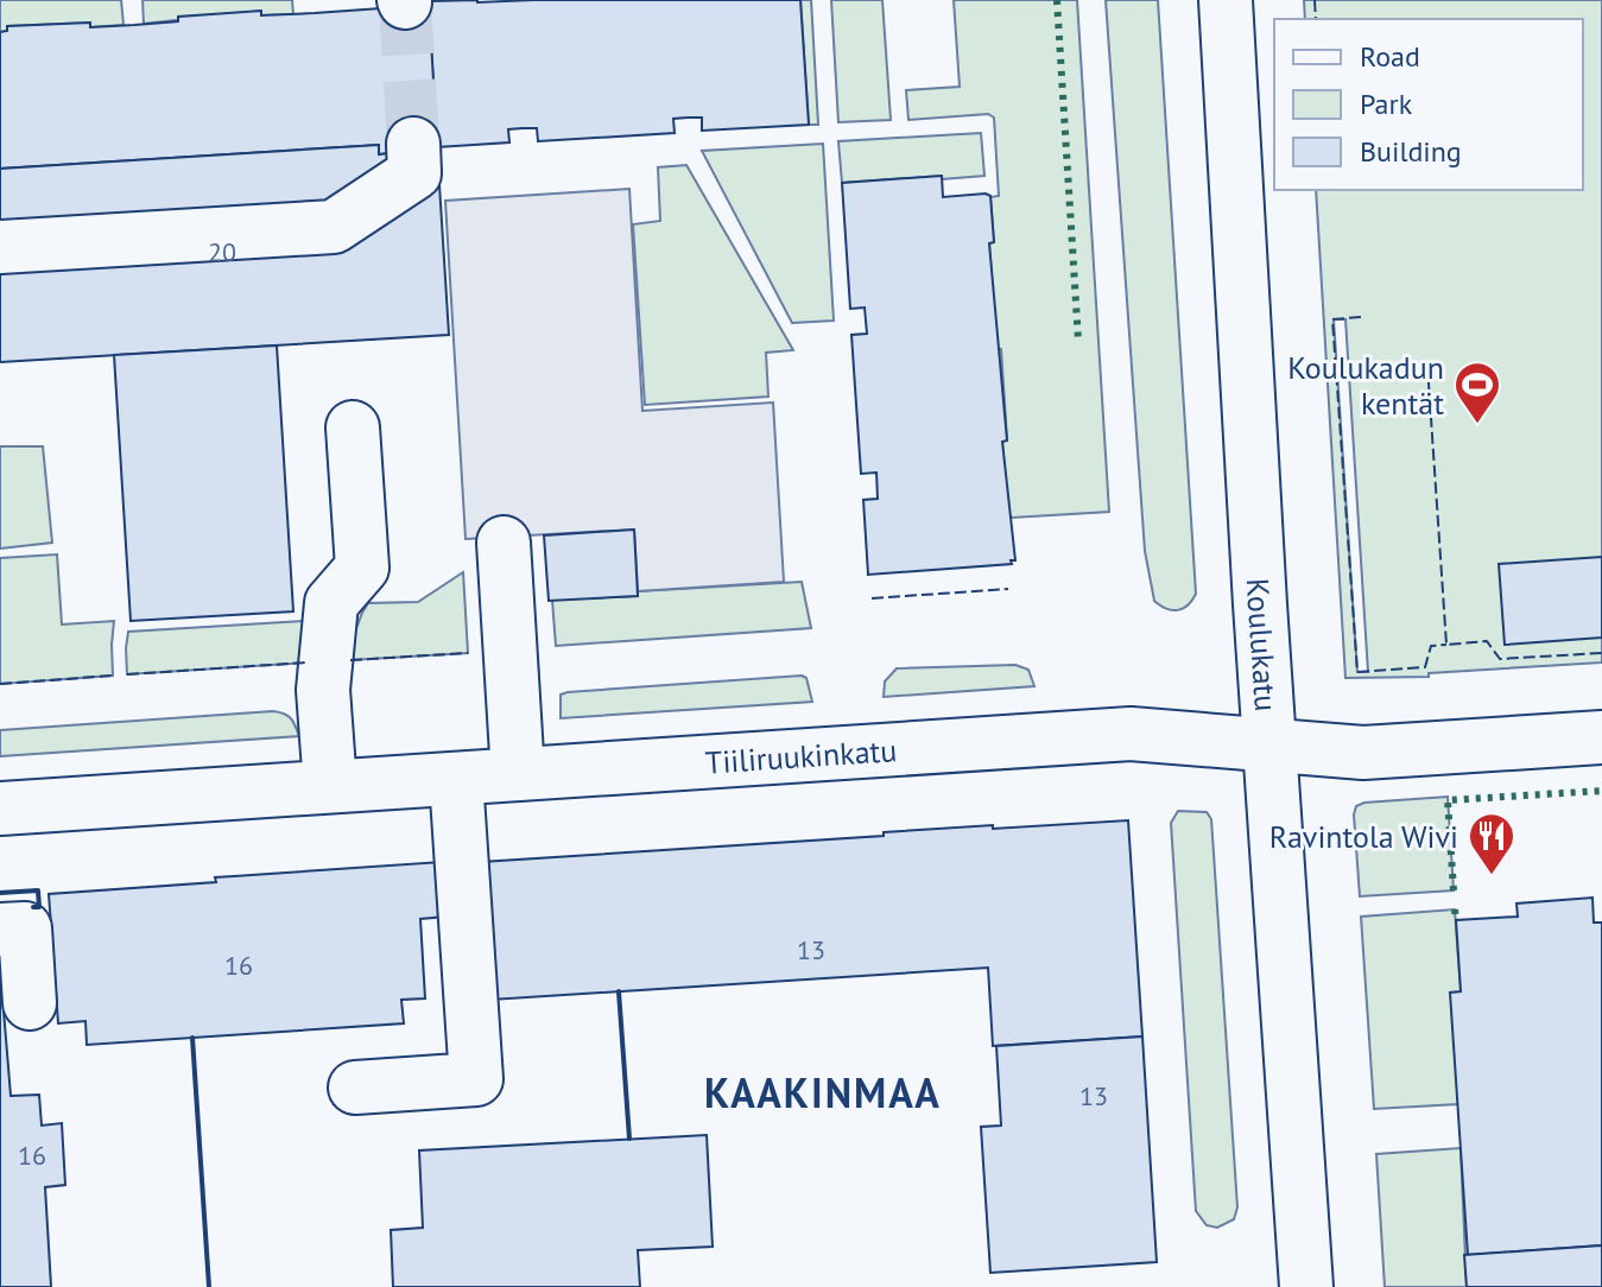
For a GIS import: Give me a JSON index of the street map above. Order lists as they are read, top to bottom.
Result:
{
  "streets": {
    "street": ["Koulukatu", "Tiiliruukinkatu"]
  },
  "crossings": [
    ["Koulukatu", "Tiiliruukinkatu"]
  ],
  "districts": ["KAAKINMAA"],
  "places": {
    "sports": ["Koulukadun kentät"],
    "restaurant": ["Ravintola Wivi"]
  },
  "house_numbers": [
    "20",
    "13",
    "16",
    "13",
    "16"
  ],
  "legend": ["Road", "Park", "Building"]
}
